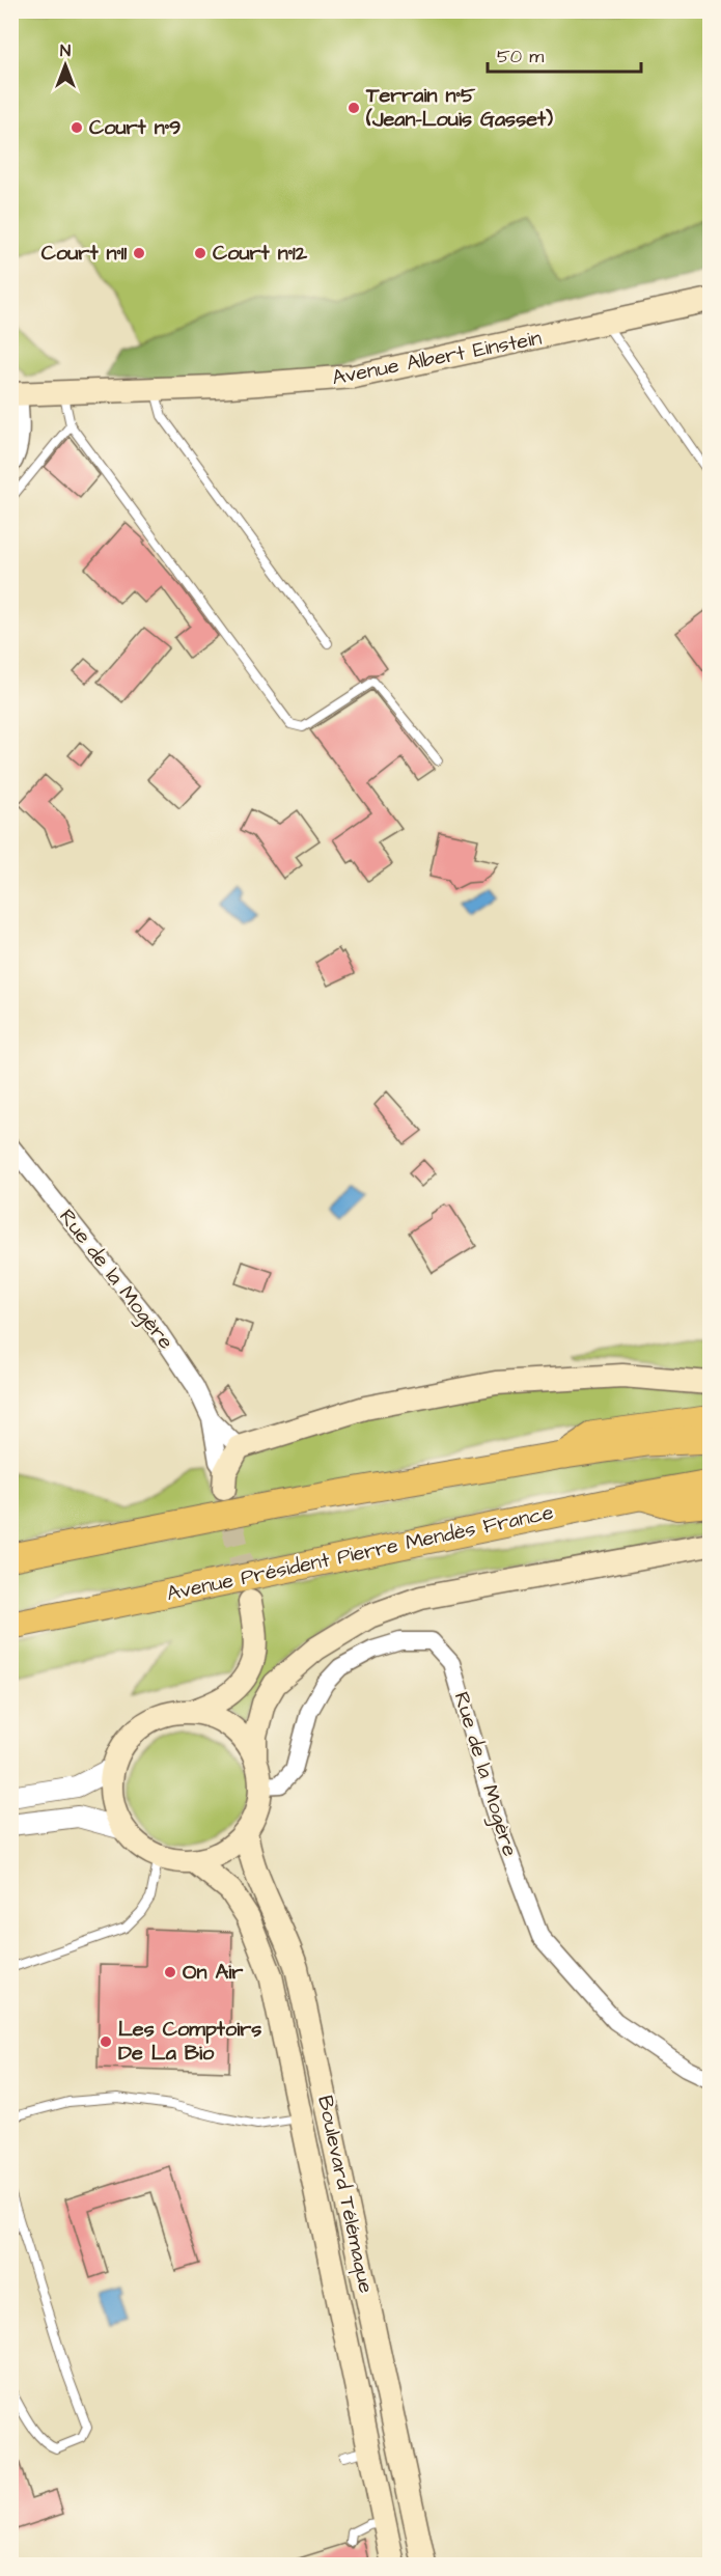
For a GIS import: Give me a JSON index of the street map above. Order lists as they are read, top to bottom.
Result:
{
  "streets": {
    "highway": ["Avenue Président Pierre Mendès France"],
    "main road": ["Avenue Albert Einstein", "Boulevard Télémaque"],
    "street": ["Rue de la Mogère"]
  },
  "crossings": [
    ["Rue de la Mogère", "Boulevard Télémaque"]
  ],
  "places": [
    "Terrain n°5 (Jean-Louis Gasset)",
    "Court n°9",
    "Court n°11",
    "Court n°12",
    "On Air",
    "Les Comptoirs De La Bio"
  ],
  "scale_bar": "50 m",
  "north": "top"
}
